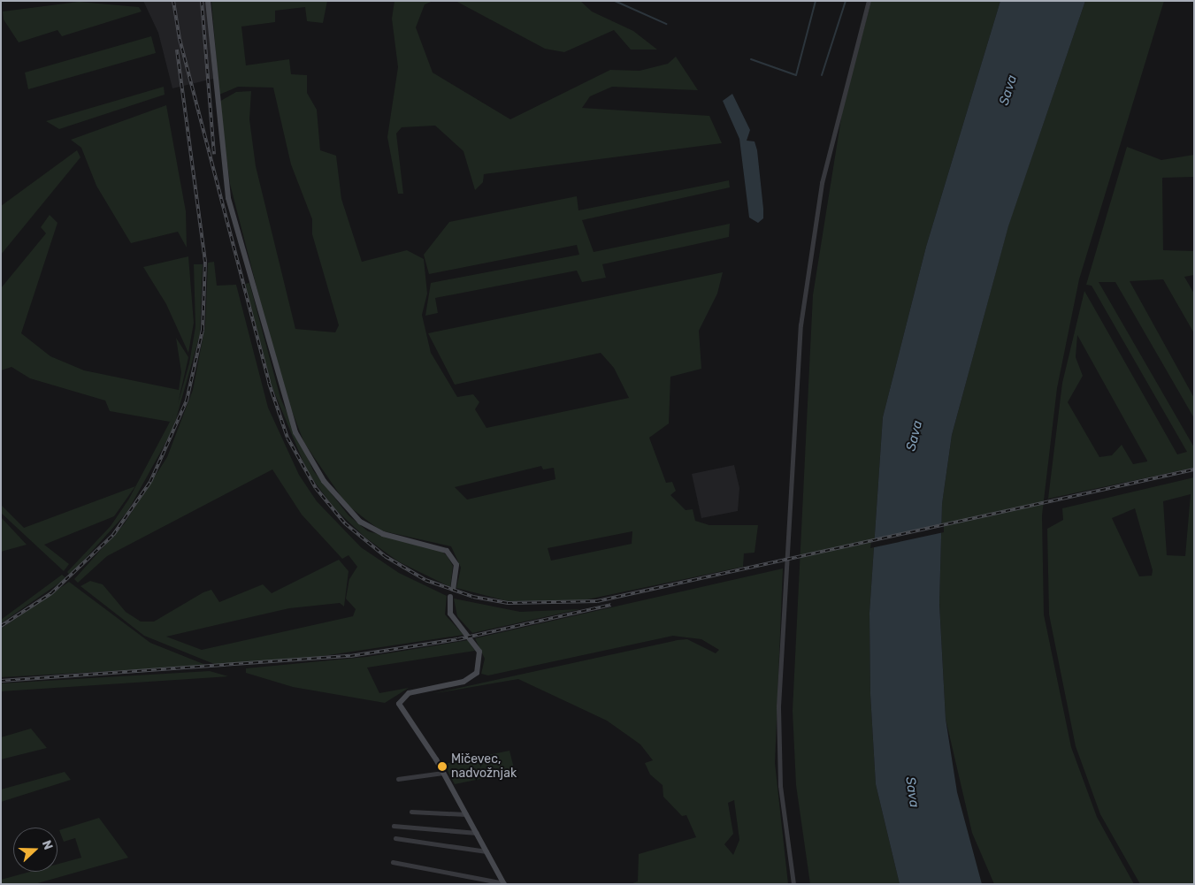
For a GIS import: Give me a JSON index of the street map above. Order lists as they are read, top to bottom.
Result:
{
  "water": ["Sava"],
  "places": ["Mičevec, nadvožnjak"],
  "north": "right"
}
